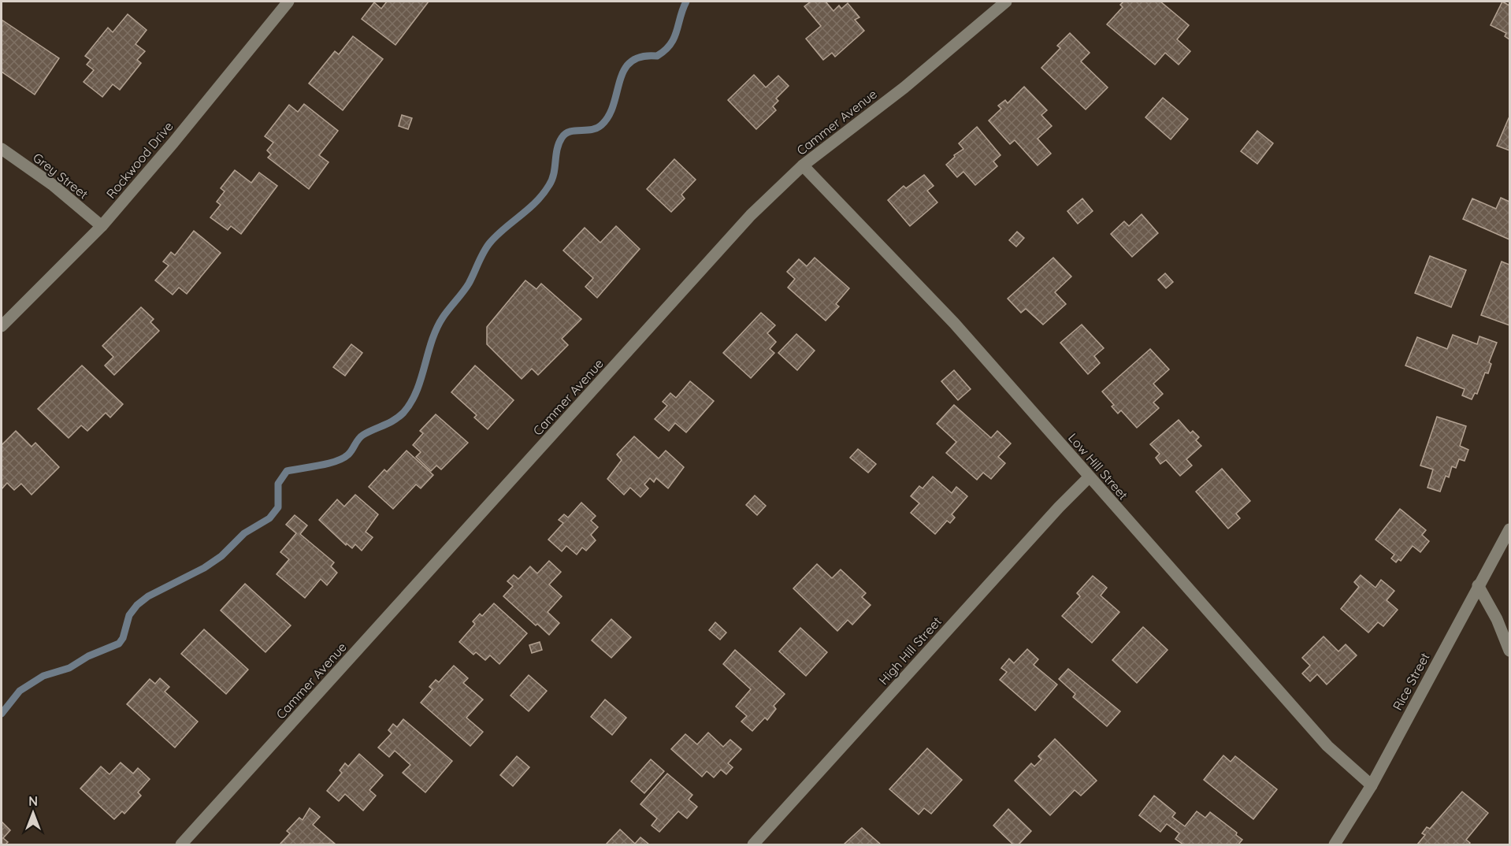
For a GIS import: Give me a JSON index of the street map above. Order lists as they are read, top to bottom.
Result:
{
  "streets": {
    "street": [
      "Cammer Avenue",
      "Rockwood Drive",
      "Grey Street",
      "Low Hill Street",
      "High Hill Street",
      "Rice Street"
    ]
  },
  "crossings": [
    ["Cammer Avenue", "Low Hill Street"],
    ["Rockwood Drive", "Grey Street"],
    ["Low Hill Street", "High Hill Street"],
    ["Low Hill Street", "Rice Street"]
  ],
  "north": "top"
}
